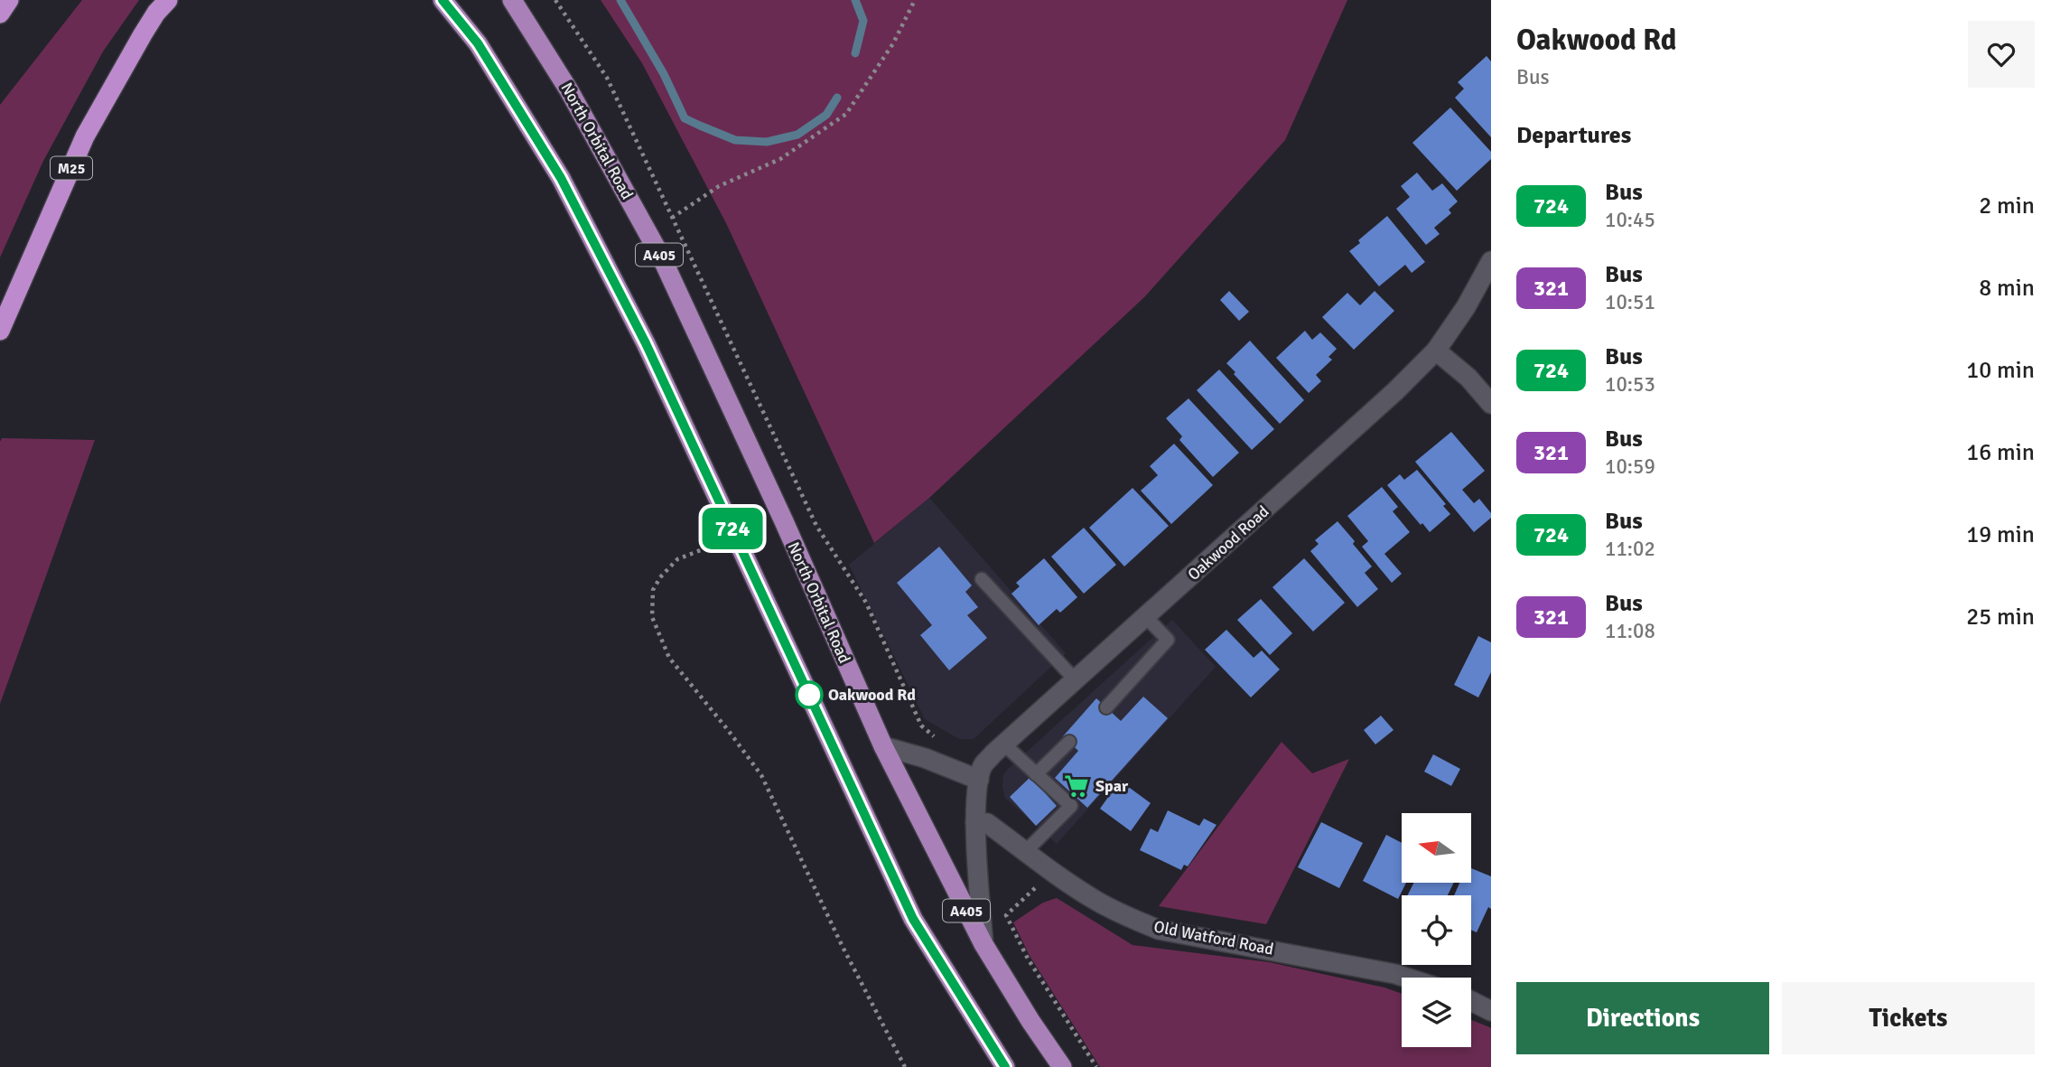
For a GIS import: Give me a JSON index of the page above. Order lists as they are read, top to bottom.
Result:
{
  "streets": {
    "highway": ["North Orbital Road", "M25", "A405"],
    "street": ["Oakwood Road", "Old Watford Road"]
  },
  "crossings": [
    ["North Orbital Road", "Oakwood Road"],
    ["Oakwood Road", "Old Watford Road"]
  ],
  "places": {
    "other": ["Oakwood Rd"],
    "supermarket": ["Spar"]
  },
  "lines": ["bus line 724"],
  "north": "left",
  "page": {
    "on_map": "724",
    "heading": [
      ["Oakwood Rd", "Bus"],
      "Departures"
    ],
    "list": [
      {
        "mark": "724",
        "name": "Bus",
        "note": "10:45",
        "value": "2 min"
      },
      {
        "mark": "321",
        "name": "Bus",
        "note": "10:51",
        "value": "8 min"
      },
      {
        "mark": "724",
        "name": "Bus",
        "note": "10:53",
        "value": "10 min"
      },
      {
        "mark": "321",
        "name": "Bus",
        "note": "10:59",
        "value": "16 min"
      },
      {
        "mark": "724",
        "name": "Bus",
        "note": "11:02",
        "value": "19 min"
      },
      {
        "mark": "321",
        "name": "Bus",
        "note": "11:08",
        "value": "25 min"
      }
    ],
    "buttons": ["Directions", "Tickets"]
  }
}
